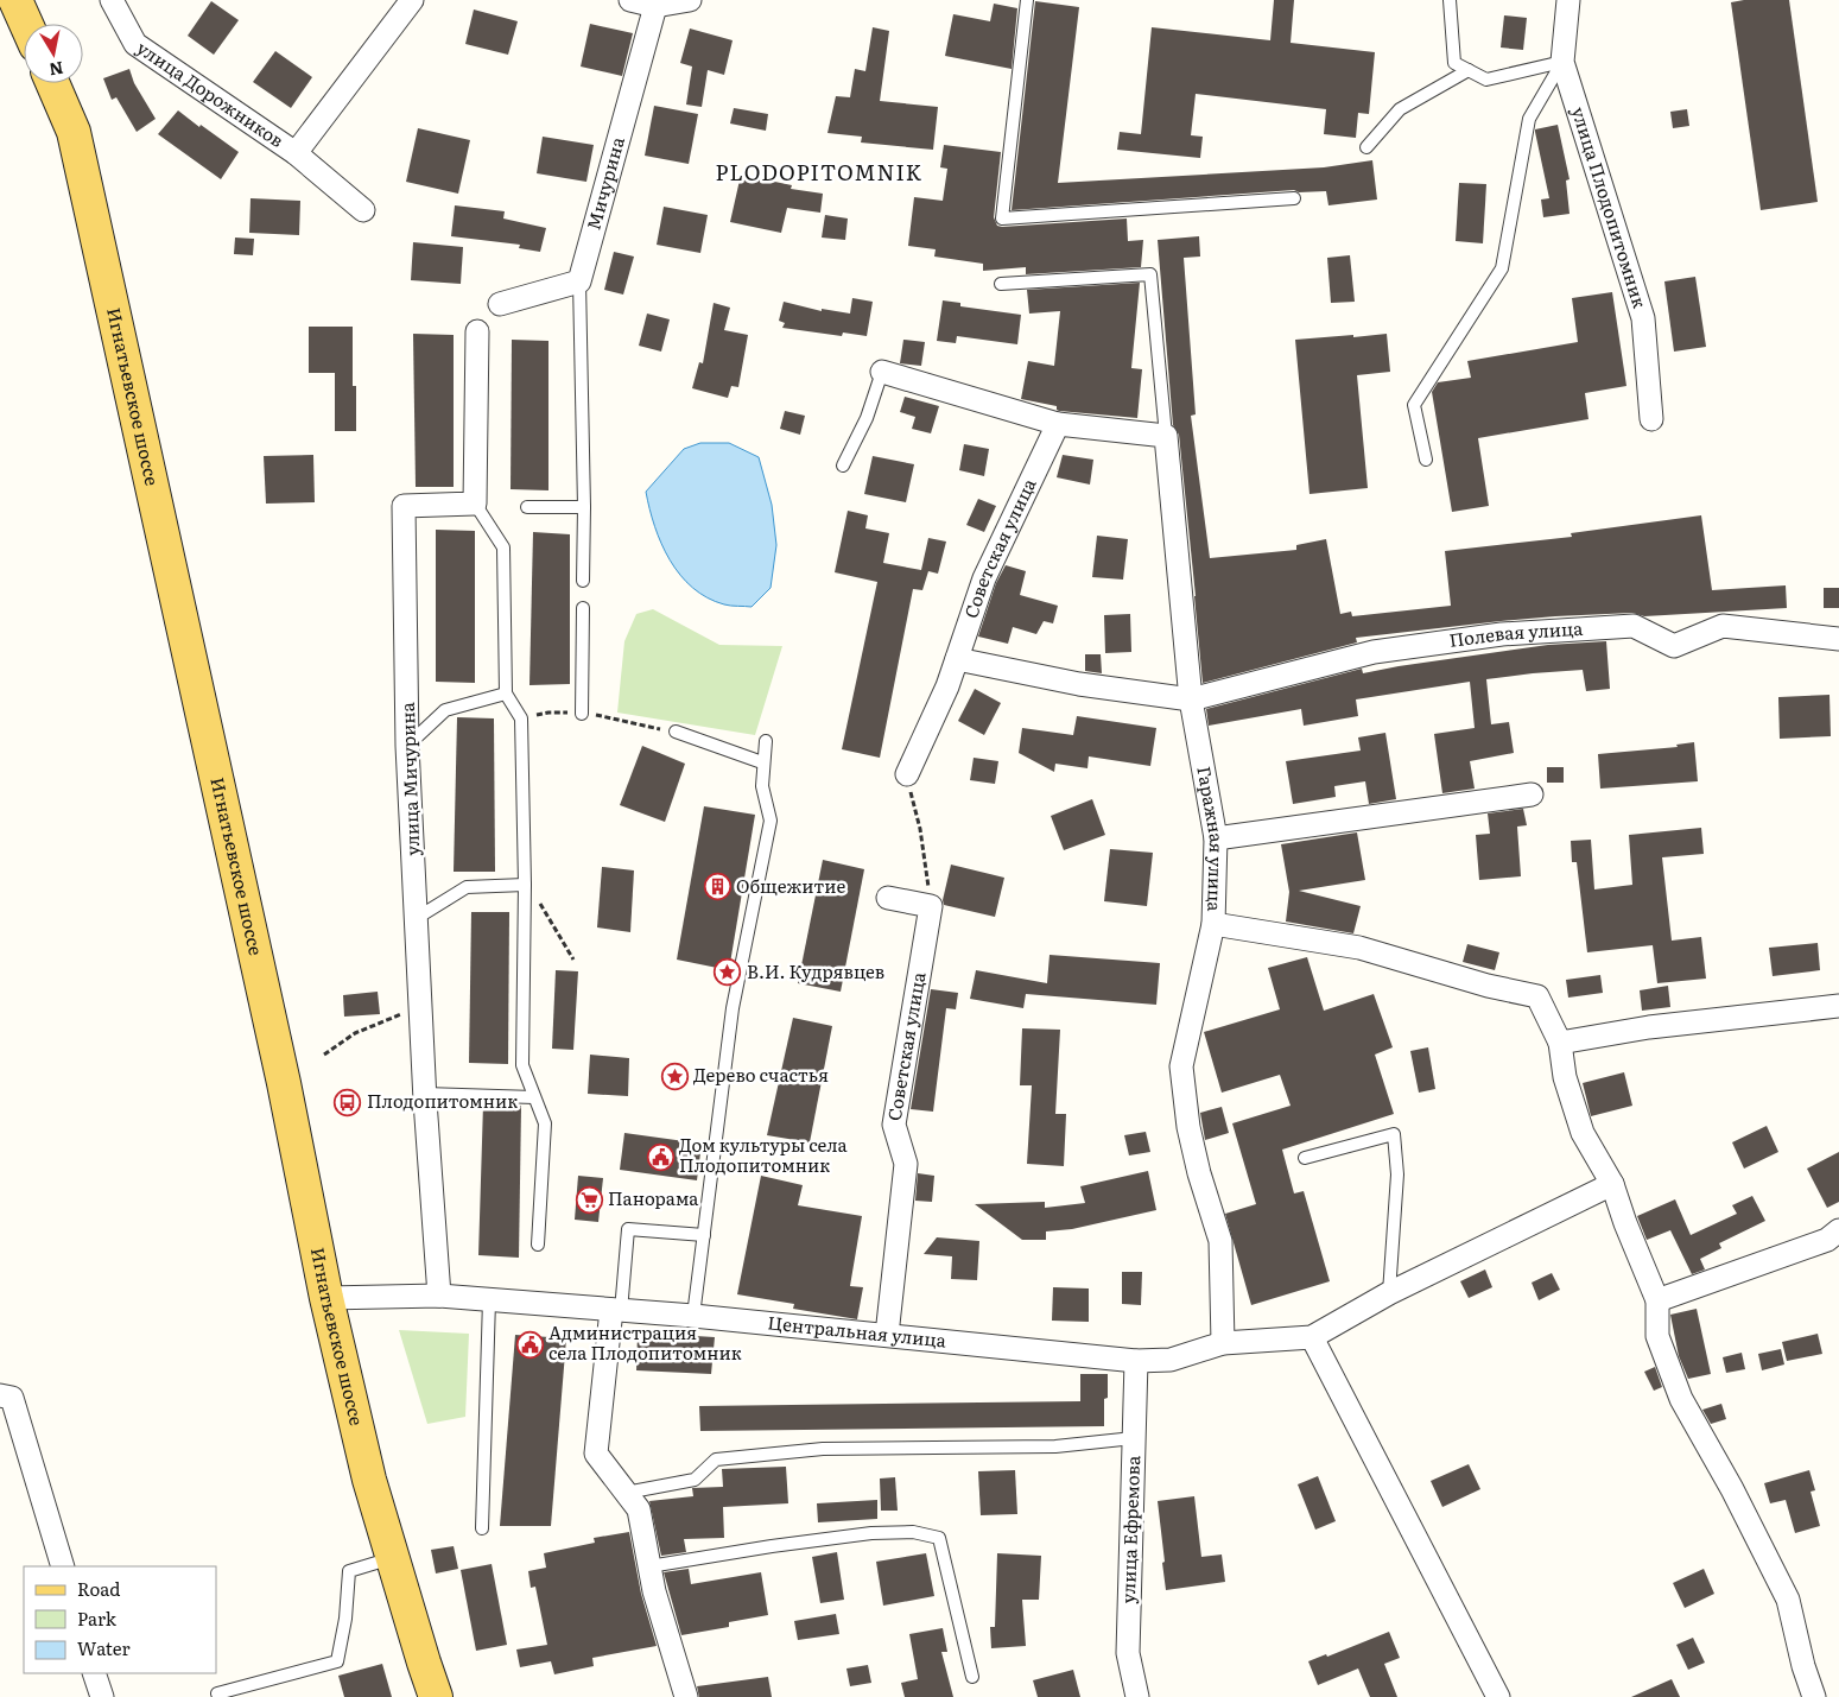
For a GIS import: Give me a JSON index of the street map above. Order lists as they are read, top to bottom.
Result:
{
  "streets": {
    "main road": ["Игнатьевское шоссе"],
    "street": [
      "улица Дорожников",
      "Мичурина",
      "улица Плодопитомник",
      "Советская улица",
      "Полевая улица",
      "улица Мичурина",
      "Гаражная улица",
      "Центральная улица",
      "улица Ефремова"
    ]
  },
  "crossings": [
    ["Игнатьевское шоссе", "Центральная улица"],
    ["Советская улица", "Центральная улица"],
    ["Полевая улица", "Гаражная улица"],
    ["улица Мичурина", "Центральная улица"],
    ["Гаражная улица", "Центральная улица"],
    ["Центральная улица", "улица Ефремова"]
  ],
  "districts": ["PLODOPITOMNIK"],
  "places": {
    "building": ["Общежитие"],
    "place": ["В.И. Кудрявцев", "Дерево счастья"],
    "bus stop": ["Плодопитомник"],
    "public building": ["Дом культуры села Плодопитомник", "Администрация села Плодопитомник"],
    "supermarket": ["Панорама"]
  },
  "legend": ["Road", "Park", "Water"],
  "north": "bottom"
}
